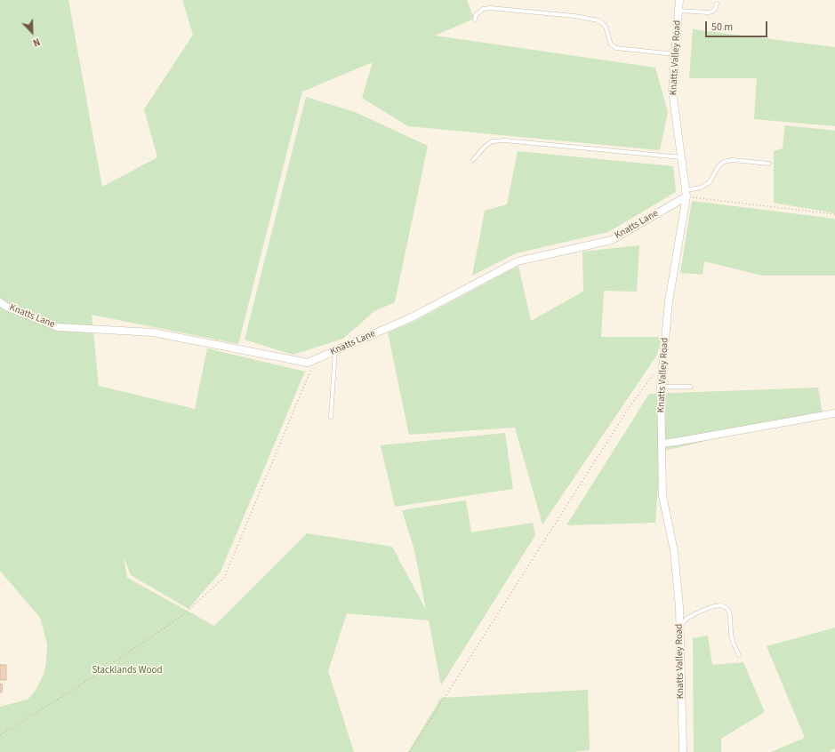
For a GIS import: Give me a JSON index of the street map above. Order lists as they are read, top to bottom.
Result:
{
  "streets": {
    "street": ["Knatts Valley Road", "Knatts Lane"]
  },
  "crossings": [
    ["Knatts Valley Road", "Knatts Lane"]
  ],
  "parks": ["Stacklands Wood"],
  "scale_bar": "50 m",
  "north": "bottom right"
}
